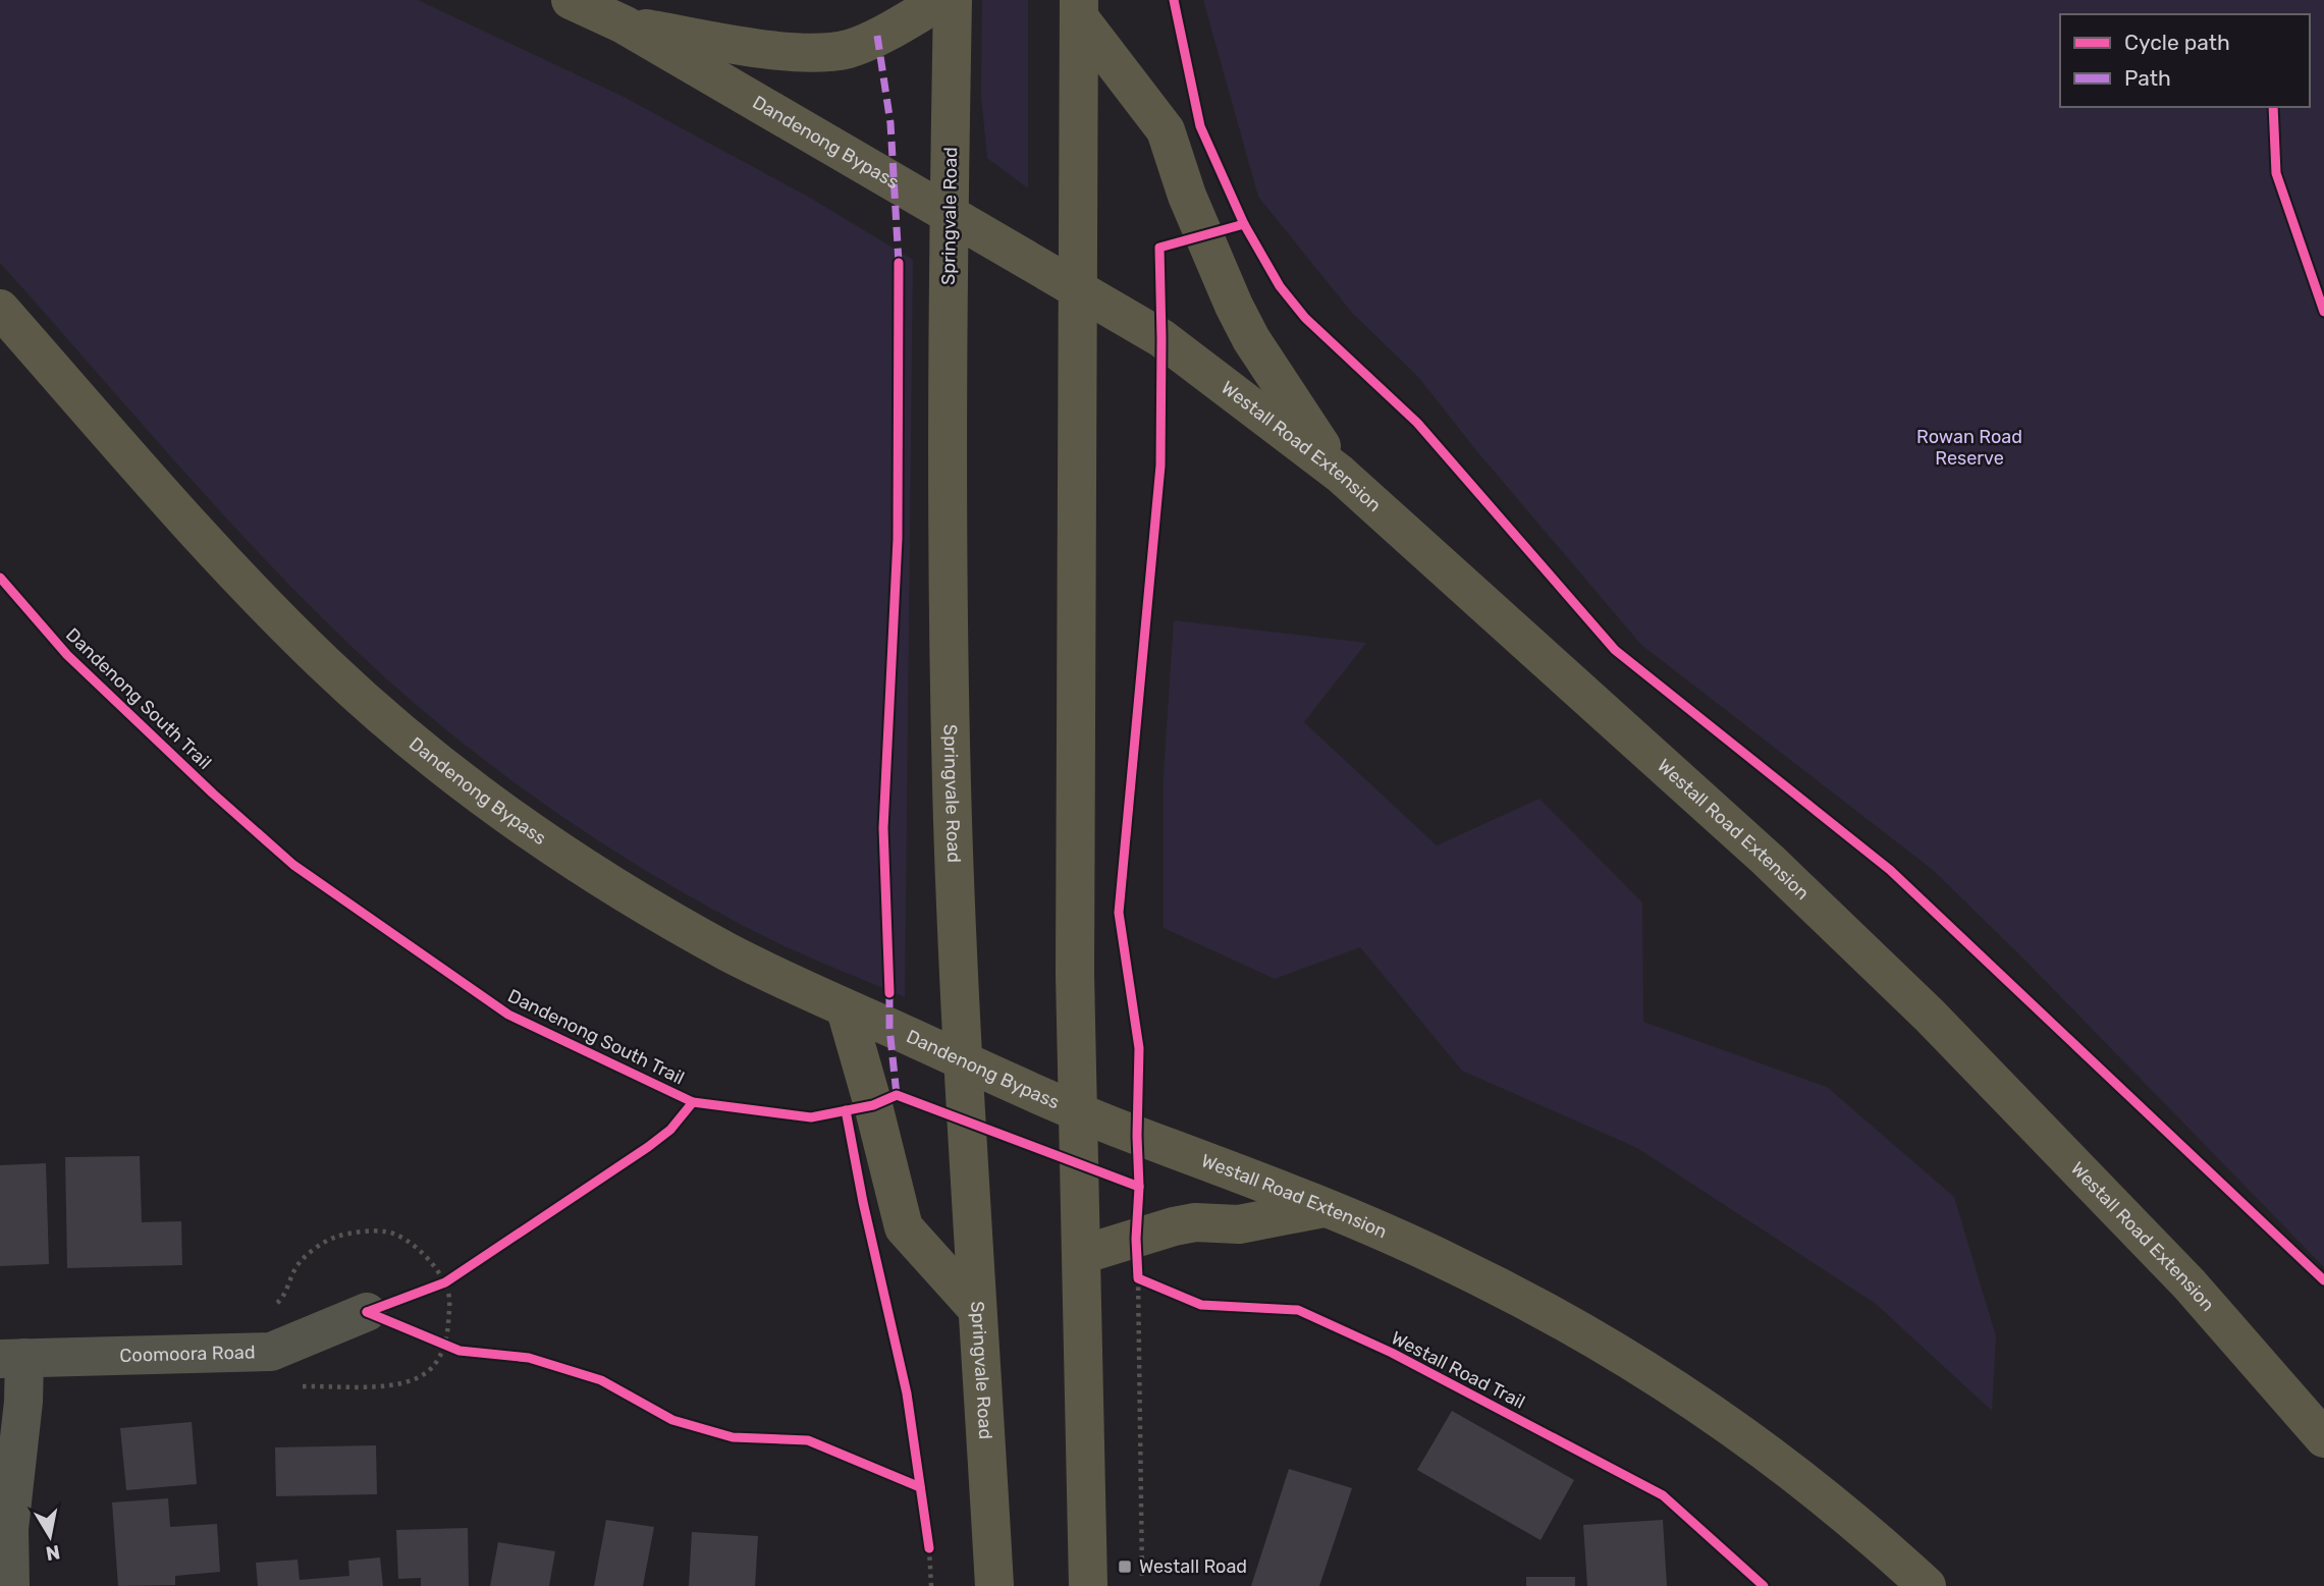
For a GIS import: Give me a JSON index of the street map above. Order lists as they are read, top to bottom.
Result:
{
  "streets": {
    "highway": ["Dandenong Bypass", "Springvale Road", "Westall Road Extension"],
    "street": ["Coomoora Road"],
    "cycle path": ["Dandenong South Trail"]
  },
  "crossings": [
    ["Dandenong Bypass", "Springvale Road"],
    ["Dandenong Bypass", "Westall Road Extension"]
  ],
  "parks": ["Rowan Road Reserve"],
  "places": {
    "transit": ["Westall Road"]
  },
  "legend": ["Cycle path", "Path"],
  "north": "bottom"
}
